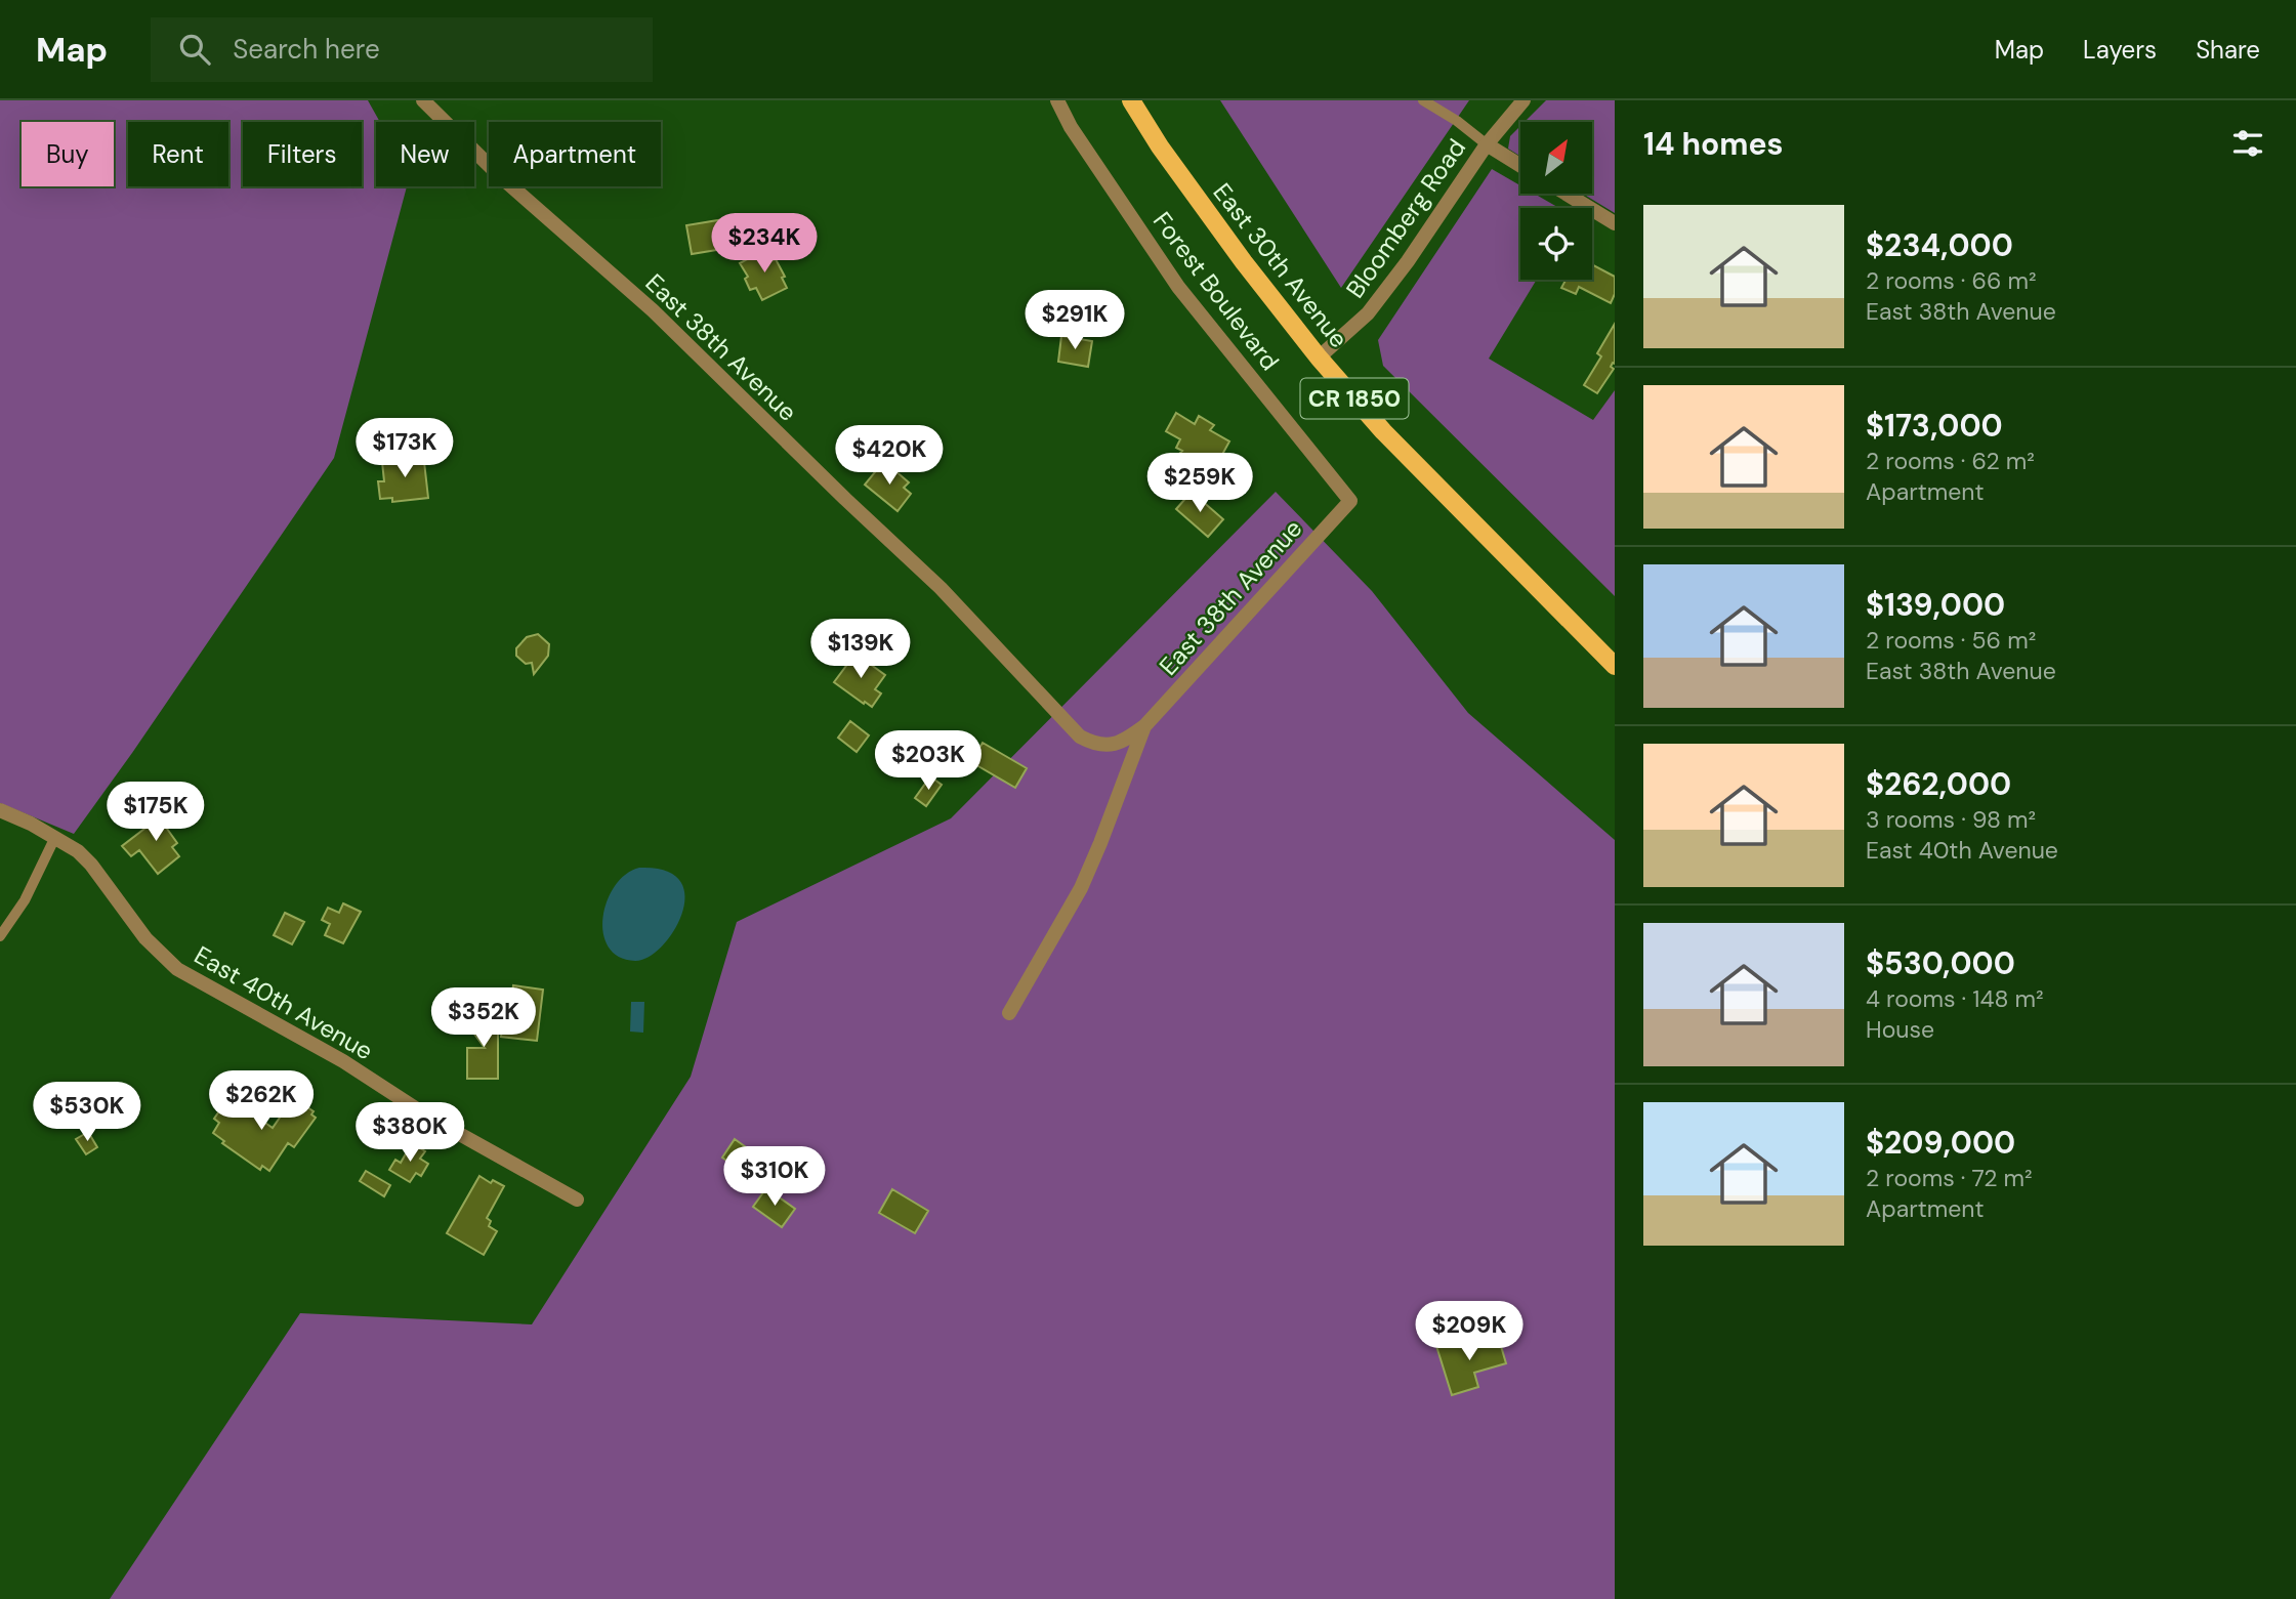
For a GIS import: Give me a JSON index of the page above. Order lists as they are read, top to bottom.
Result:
{
  "streets": {
    "main road": ["East 30th Avenue", "CR 1850"],
    "street": [
      "Bloomberg Road",
      "Forest Boulevard",
      "East 38th Avenue",
      "East 40th Avenue"
    ]
  },
  "crossings": [
    ["Bloomberg Road", "East 30th Avenue"],
    ["Forest Boulevard", "East 38th Avenue"]
  ],
  "north": "top right",
  "page": {
    "header": "Map",
    "search": "Search here",
    "nav": ["Map", "Layers", "Share"],
    "heading": "14 homes",
    "chip": [
      "Buy",
      "Rent",
      "Filters",
      "New",
      "Apartment"
    ],
    "list": [
      {
        "name": "$234,000",
        "note": "2 rooms · 66 m² · East 38th Avenue"
      },
      {
        "name": "$173,000",
        "note": "2 rooms · 62 m² · Apartment"
      },
      {
        "name": "$139,000",
        "note": "2 rooms · 56 m² · East 38th Avenue"
      },
      {
        "name": "$262,000",
        "note": "3 rooms · 98 m² · East 40th Avenue"
      },
      {
        "name": "$530,000",
        "note": "4 rooms · 148 m² · House"
      },
      {
        "name": "$209,000",
        "note": "2 rooms · 72 m² · Apartment"
      }
    ],
    "price": [
      "$234K",
      "$291K",
      "$173K",
      "$420K",
      "$259K",
      "$139K",
      "$203K",
      "$175K",
      "$352K",
      "$262K",
      "$530K",
      "$380K",
      "$310K",
      "$209K"
    ]
  }
}
